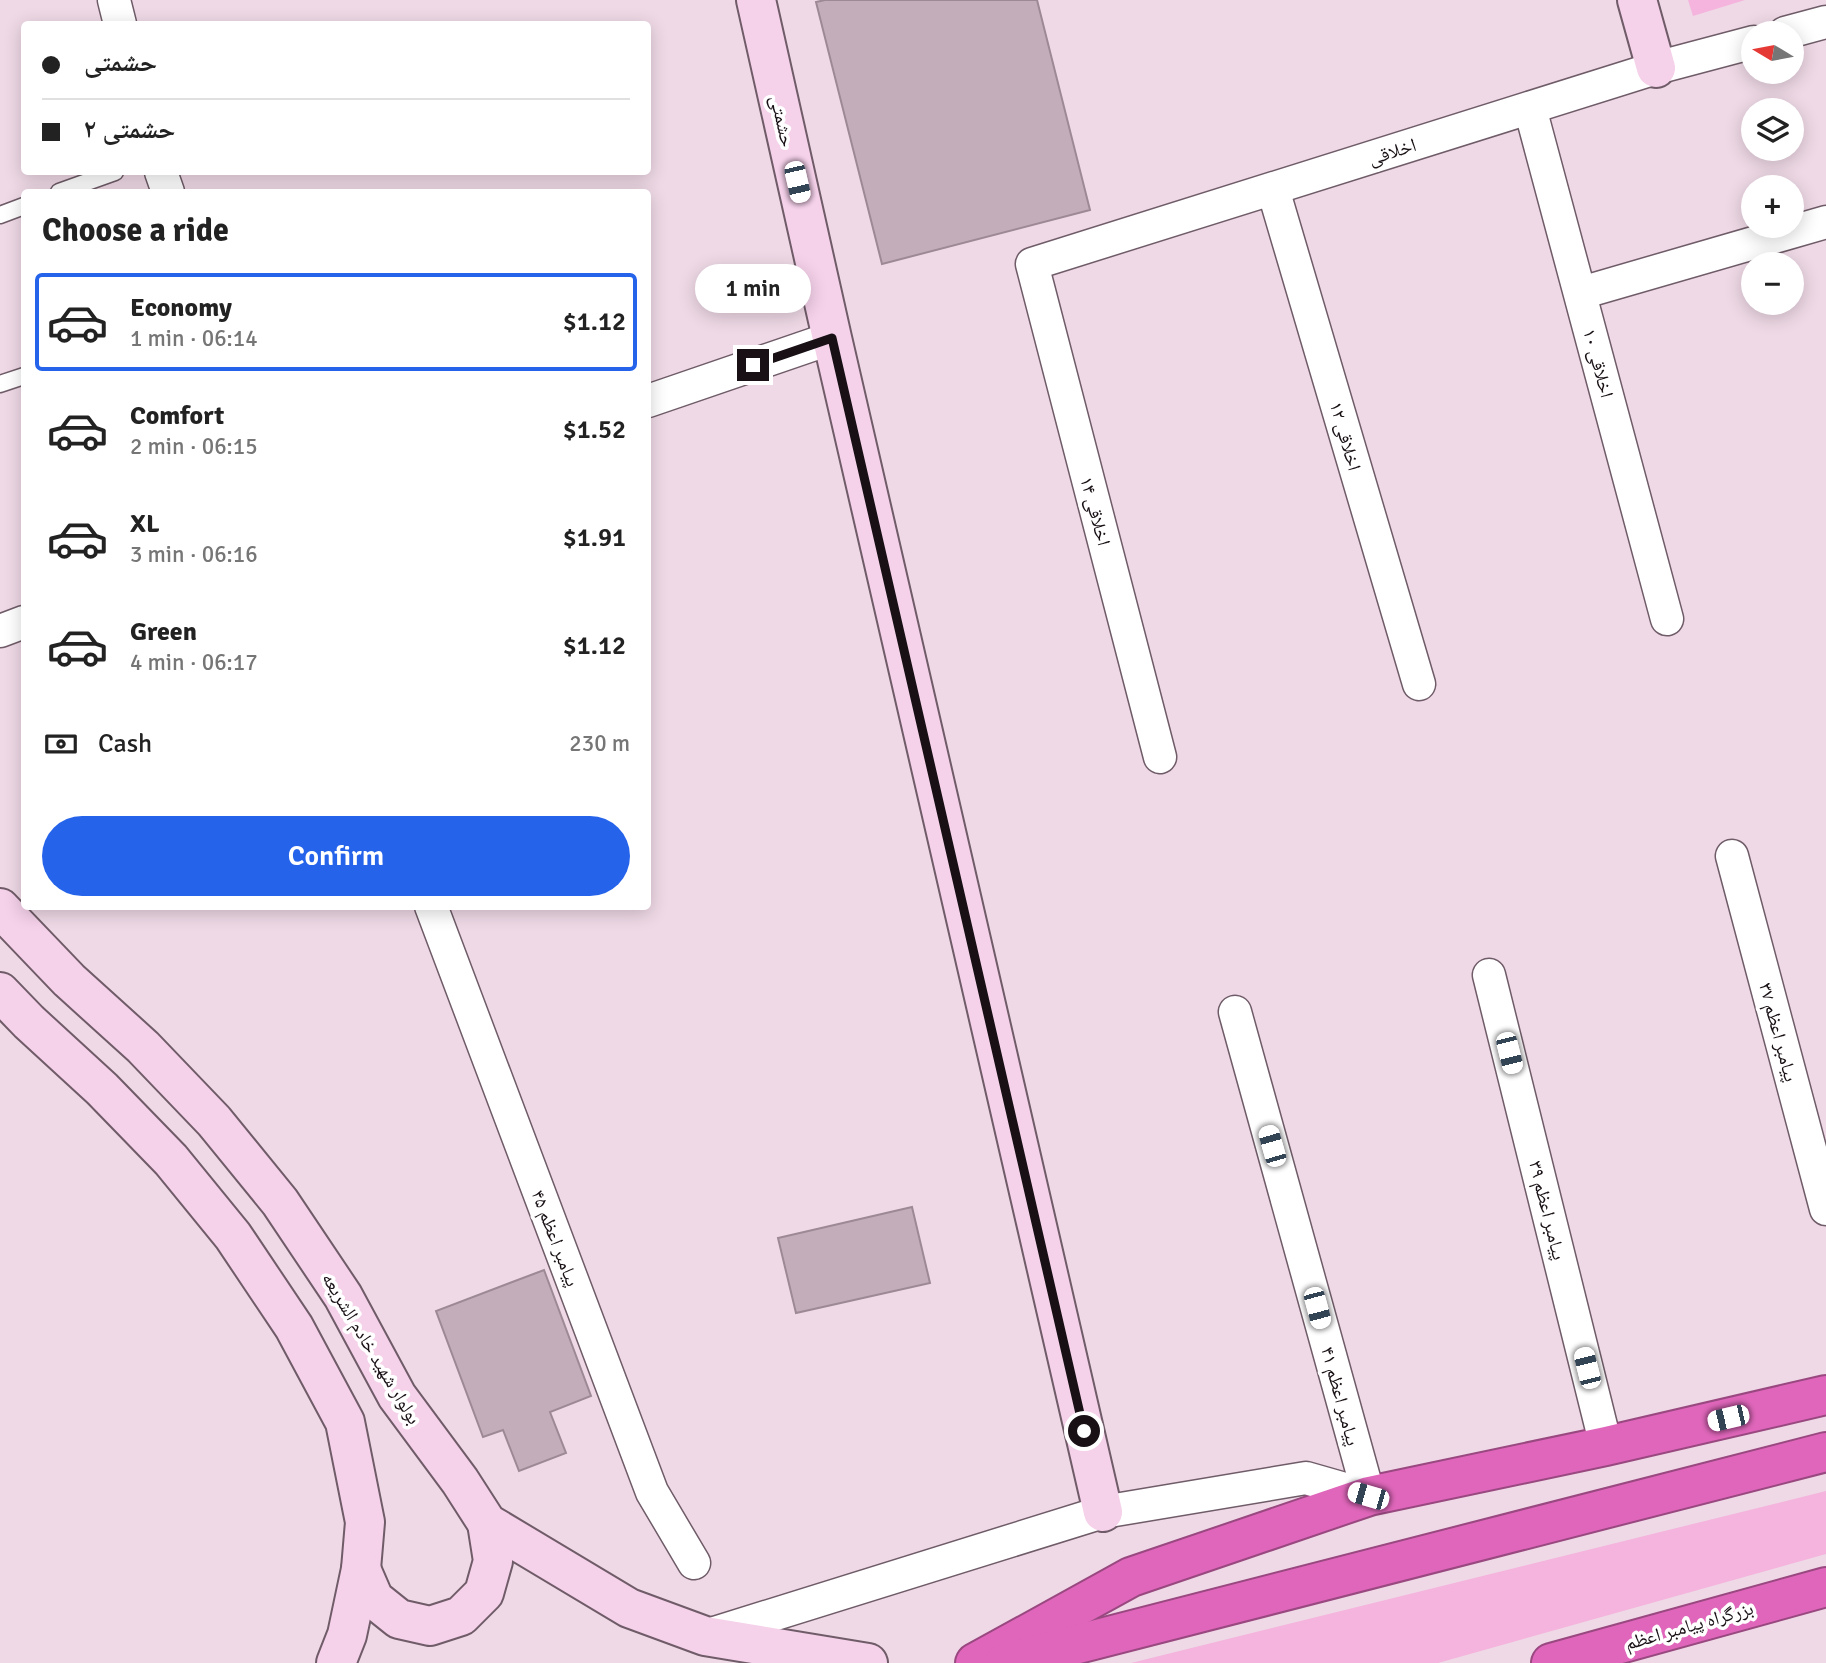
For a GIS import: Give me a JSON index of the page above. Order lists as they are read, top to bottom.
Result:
{
  "streets": {
    "highway": ["بزرگراه پیامبر اعظم"],
    "street": [
      "حشمتی",
      "اخلاقی",
      "اخلاقی ۱۰",
      "اخلاقی ۱۲",
      "اخلاقی ۱۴",
      "پیامبر اعظم ۳۷",
      "پیامبر اعظم ۳۹",
      "پیامبر اعظم ۴۵",
      "بولوار شهید خادم الشریعه",
      "پیامبر اعظم ۴۱"
    ]
  },
  "crossings": [
    ["اخلاقی", "اخلاقی ۱۰"],
    ["اخلاقی", "اخلاقی ۱۲"],
    ["اخلاقی", "اخلاقی ۱۴"]
  ],
  "north": "left",
  "page": {
    "map_buttons": ["+", "−"],
    "banner": ["حشمتی", "حشمتی ۲"],
    "heading": "Choose a ride",
    "bubble": "1 min",
    "list": [
      {
        "name": "Economy",
        "note": "1 min · 06:14",
        "value": "$1.12"
      },
      {
        "name": "Comfort",
        "note": "2 min · 06:15",
        "value": "$1.52"
      },
      {
        "name": "XL",
        "note": "3 min · 06:16",
        "value": "$1.91"
      },
      {
        "name": "Green",
        "note": "4 min · 06:17",
        "value": "$1.12"
      }
    ],
    "pay": ["Cash", "230 m"],
    "buttons": "Confirm"
  }
}
